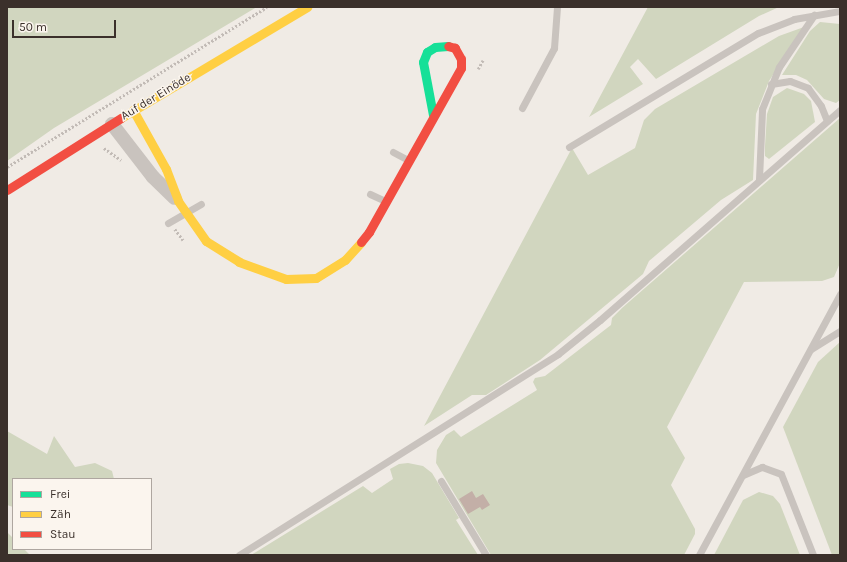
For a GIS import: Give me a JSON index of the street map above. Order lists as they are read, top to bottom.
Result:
{
  "streets": {
    "street": ["Auf der Einöde"]
  },
  "legend": ["Frei", "Zäh", "Stau"],
  "scale_bar": "50 m"
}
